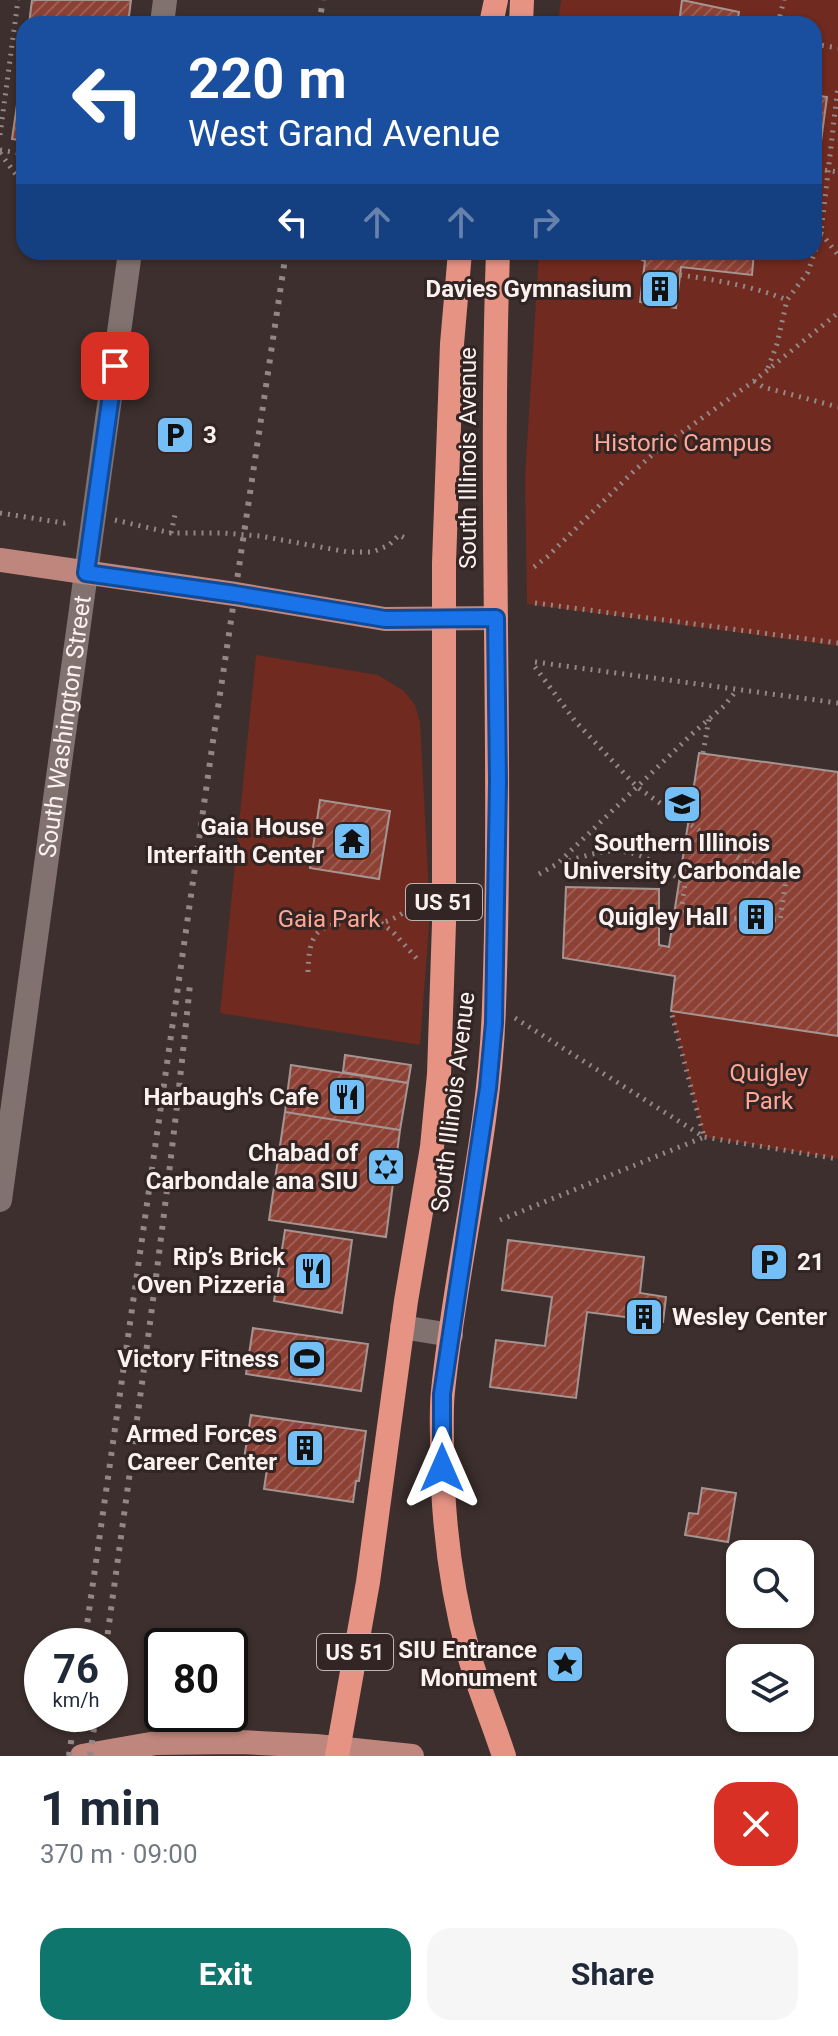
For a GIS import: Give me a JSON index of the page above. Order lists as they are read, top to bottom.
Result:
{
  "streets": {
    "highway": ["South Illinois Avenue", "US 51"],
    "street": ["South Washington Street"]
  },
  "parks": ["Historic Campus", "Gaia Park", "Quigley Park"],
  "places": {
    "building": [
      "Davies Gymnasium",
      "Quigley Hall",
      "Wesley Center",
      "Armed Forces Career Center"
    ],
    "parking": ["3", "21"],
    "school or university": ["Southern Illinois University Carbondale"],
    "temple": ["Gaia House Interfaith Center"],
    "restaurant": ["Harbaugh's Cafe", "Rip’s Brick Oven Pizzeria"],
    "synagogue": ["Chabad of Carbondale ana SIU"],
    "sports": ["Victory Fitness"],
    "place": ["SIU Entrance Monument"]
  },
  "page": {
    "turn": ["220 m", "West Grand Avenue"],
    "speed": "76 km/h",
    "limit": "80",
    "heading": ["1 min", "370 m · 09:00"],
    "buttons": ["Exit", "Share"]
  }
}
